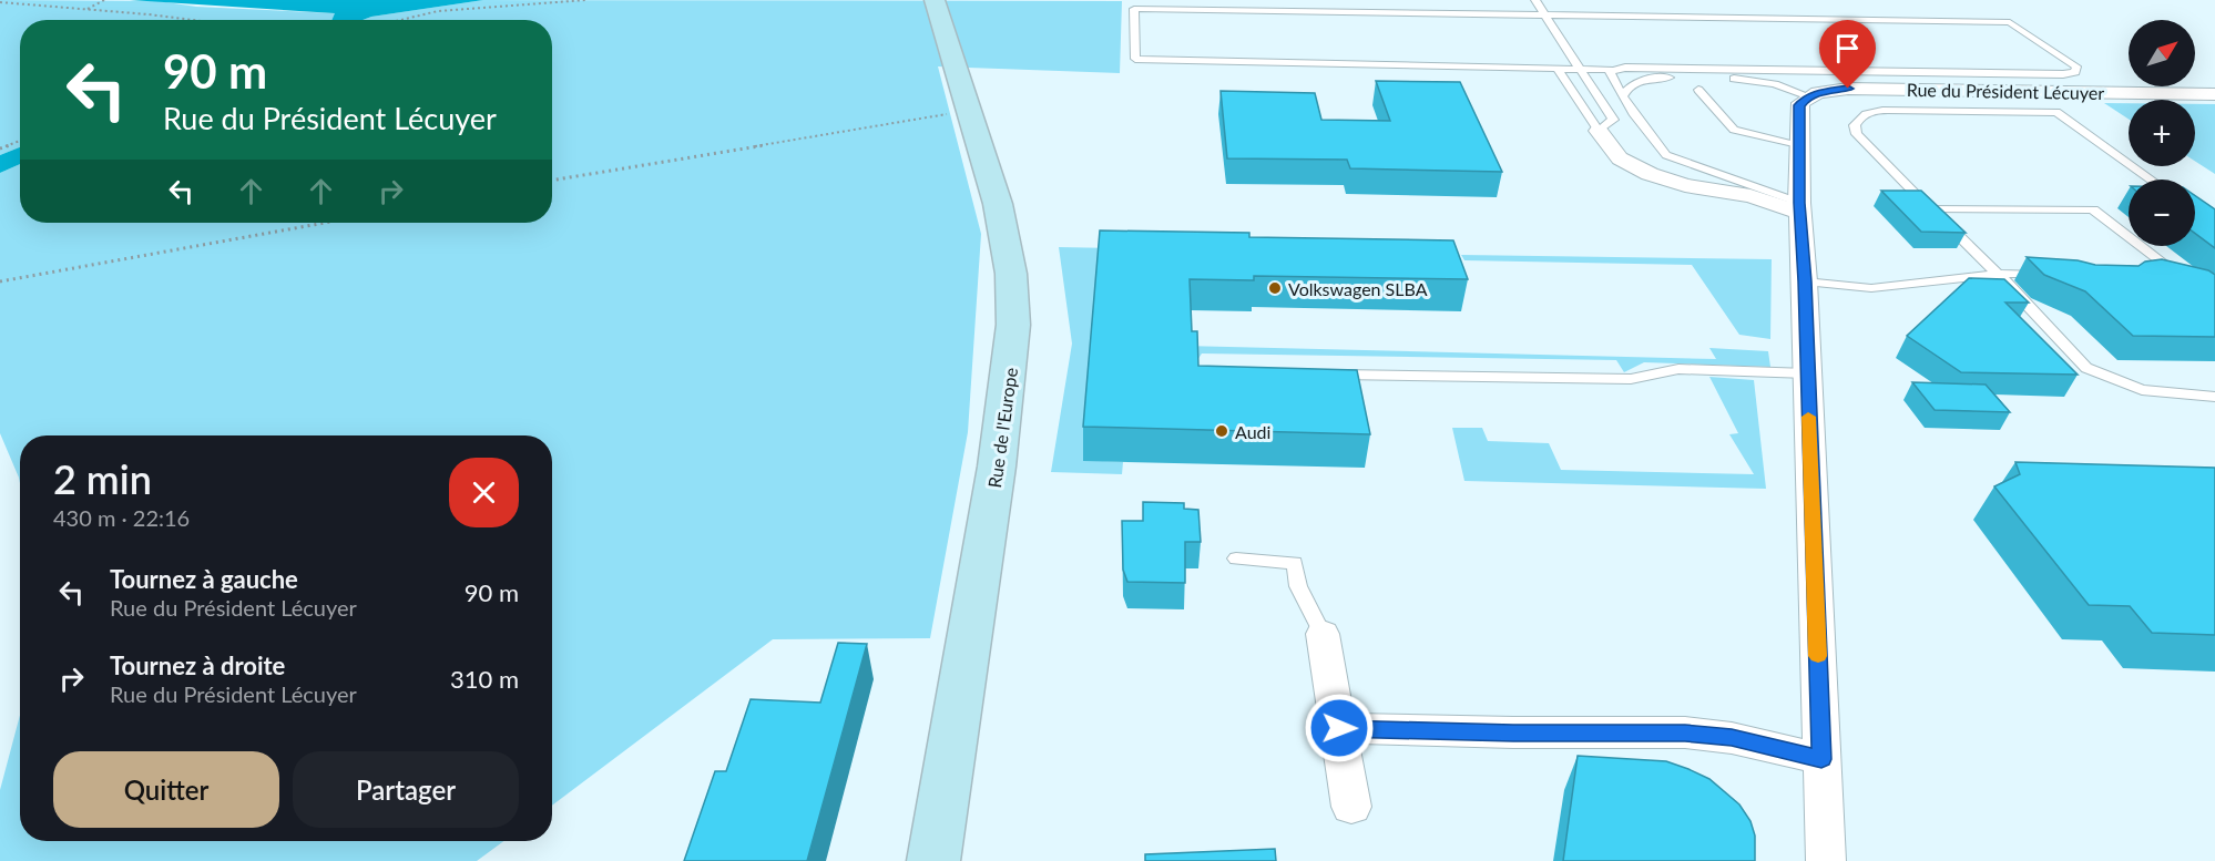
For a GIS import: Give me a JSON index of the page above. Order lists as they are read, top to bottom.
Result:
{
  "streets": {
    "street": ["Rue du Président Lécuyer", "Rue de l'Europe"]
  },
  "places": ["Volkswagen SLBA", "Audi"],
  "north": "top right",
  "page": {
    "map_buttons": ["+", "−"],
    "turn": ["90 m", "Rue du Président Lécuyer"],
    "heading": ["2 min", "430 m · 22:16"],
    "list": [
      {
        "name": "Tournez à gauche",
        "note": "Rue du Président Lécuyer",
        "value": "90 m"
      },
      {
        "name": "Tournez à droite",
        "note": "Rue du Président Lécuyer",
        "value": "310 m"
      }
    ],
    "buttons": ["Quitter", "Partager"]
  }
}
